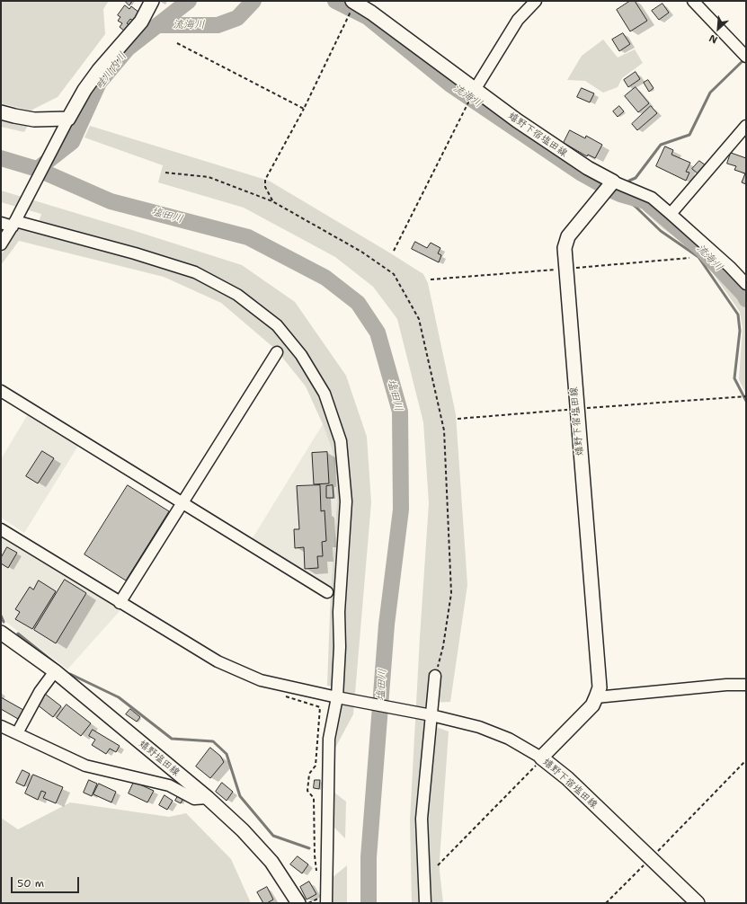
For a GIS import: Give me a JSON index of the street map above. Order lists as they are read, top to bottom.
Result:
{
  "streets": {
    "main road": ["嬉野下宿塩田線", "嬉野塩田線"]
  },
  "water": ["流海川", "畦川内川", "塩田川"],
  "scale_bar": "50 m",
  "north": "bottom left"
}
